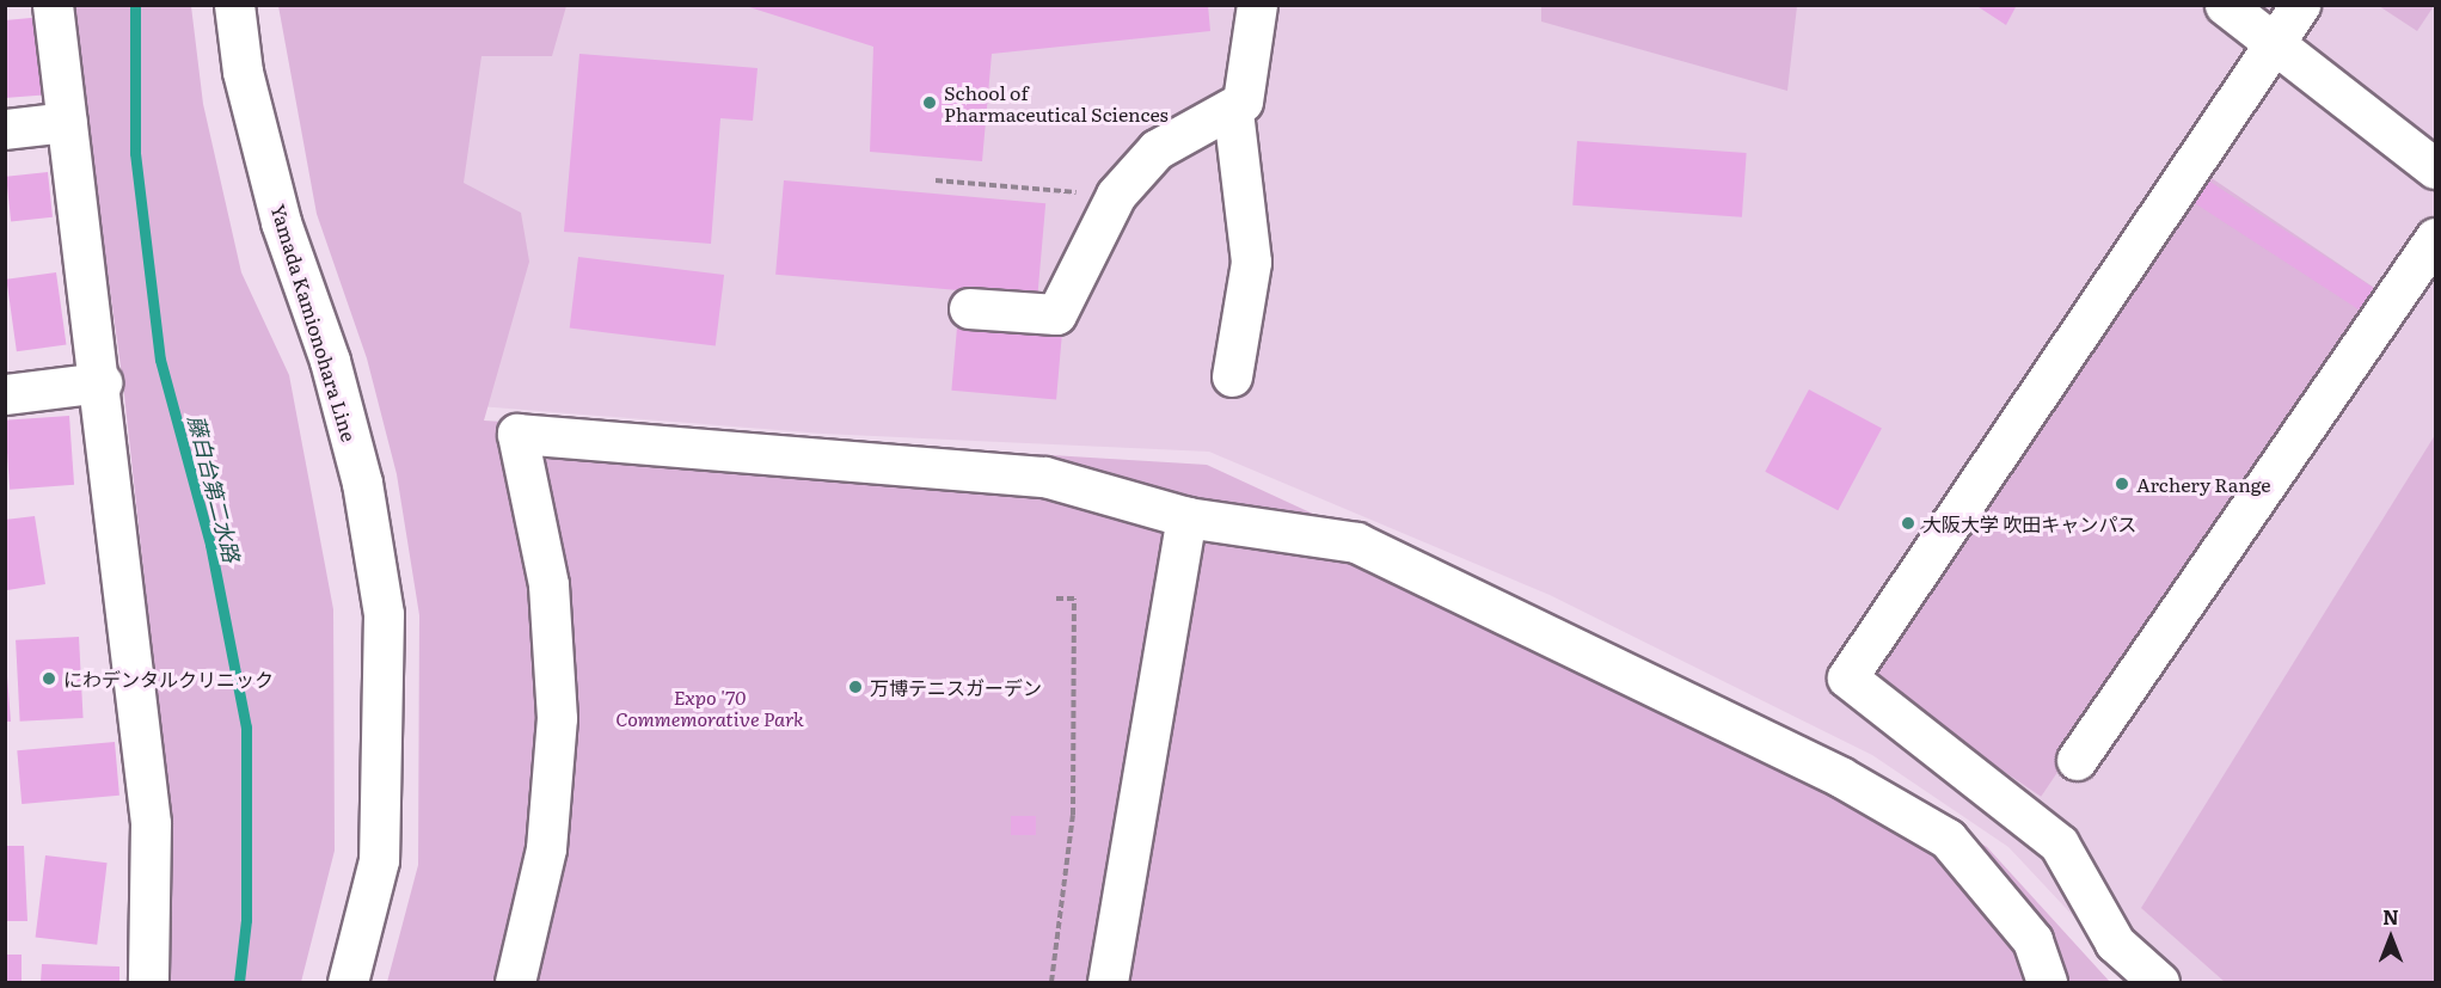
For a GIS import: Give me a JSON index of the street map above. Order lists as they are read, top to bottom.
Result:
{
  "streets": {
    "street": ["Yamada Kamionohara Line"]
  },
  "water": ["藤白台第二水路"],
  "parks": ["Expo '70 Commemorative Park"],
  "places": [
    "School of Pharmaceutical Sciences",
    "Archery Range",
    "大阪大学 吹田キャンパス",
    "にわデンタルクリニック",
    "万博テニスガーデン"
  ],
  "north": "top"
}
